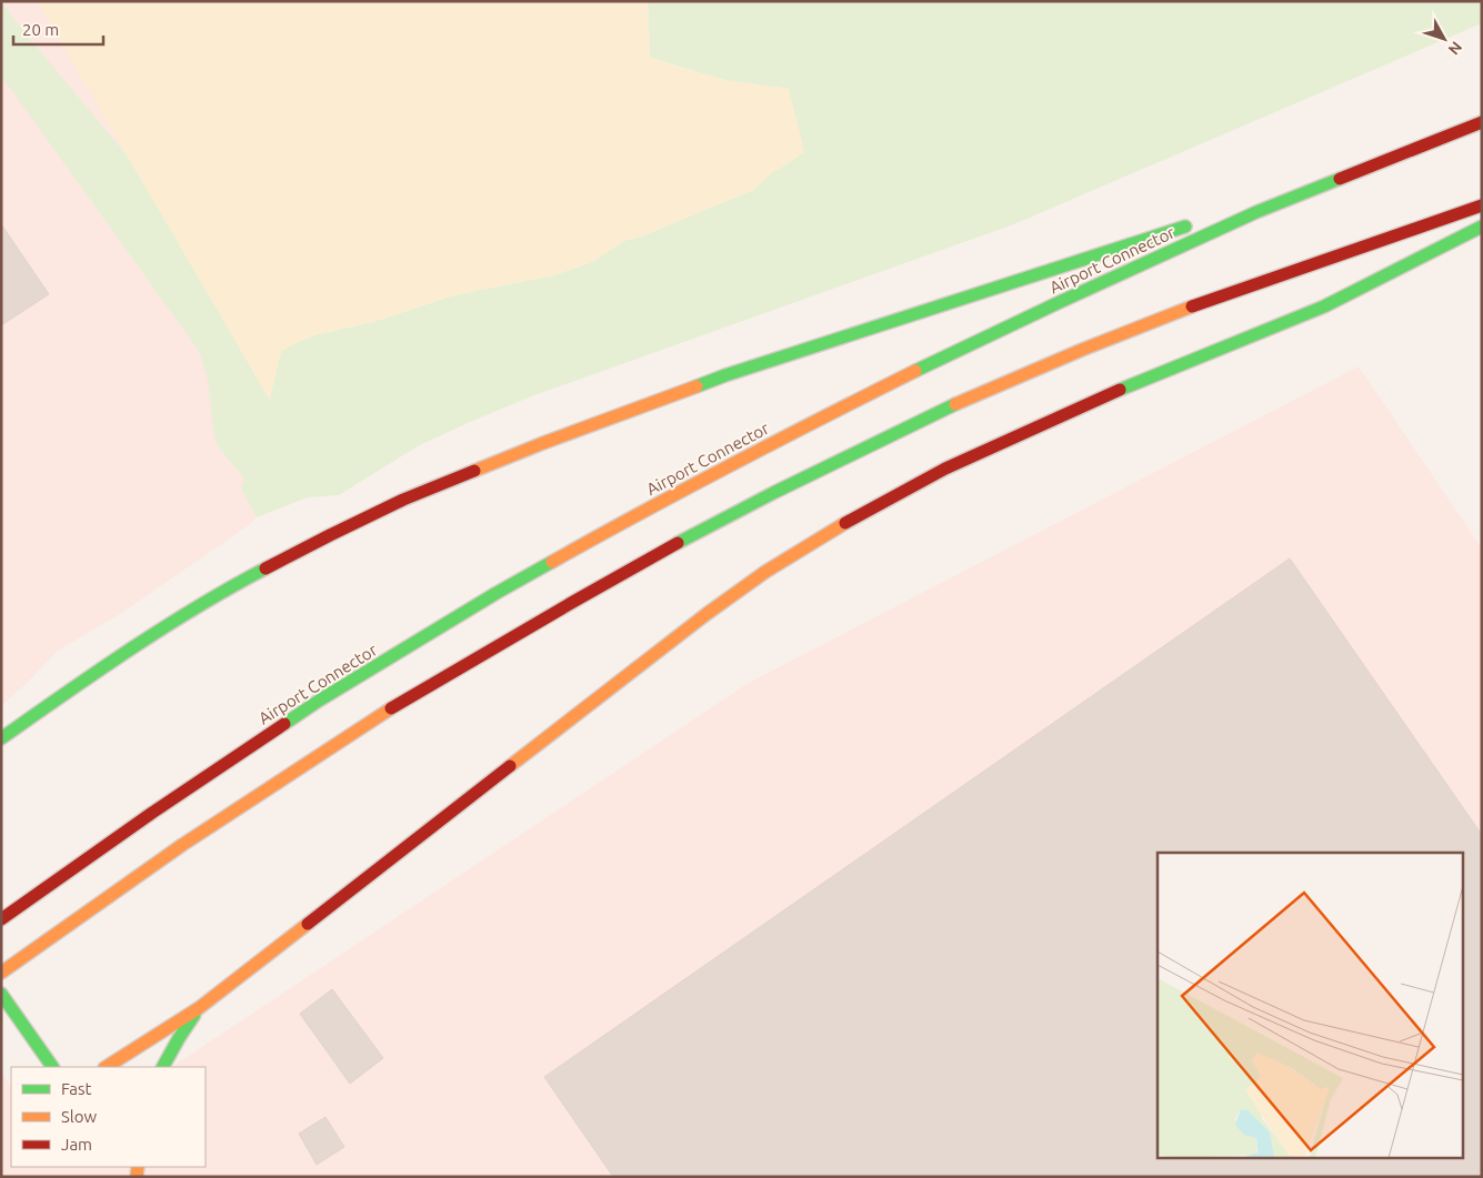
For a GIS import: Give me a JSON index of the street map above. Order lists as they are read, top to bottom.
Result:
{
  "streets": {
    "main road": ["Airport Connector"]
  },
  "legend": ["Fast", "Slow", "Jam"],
  "scale_bar": "20 m",
  "north": "bottom right"
}
